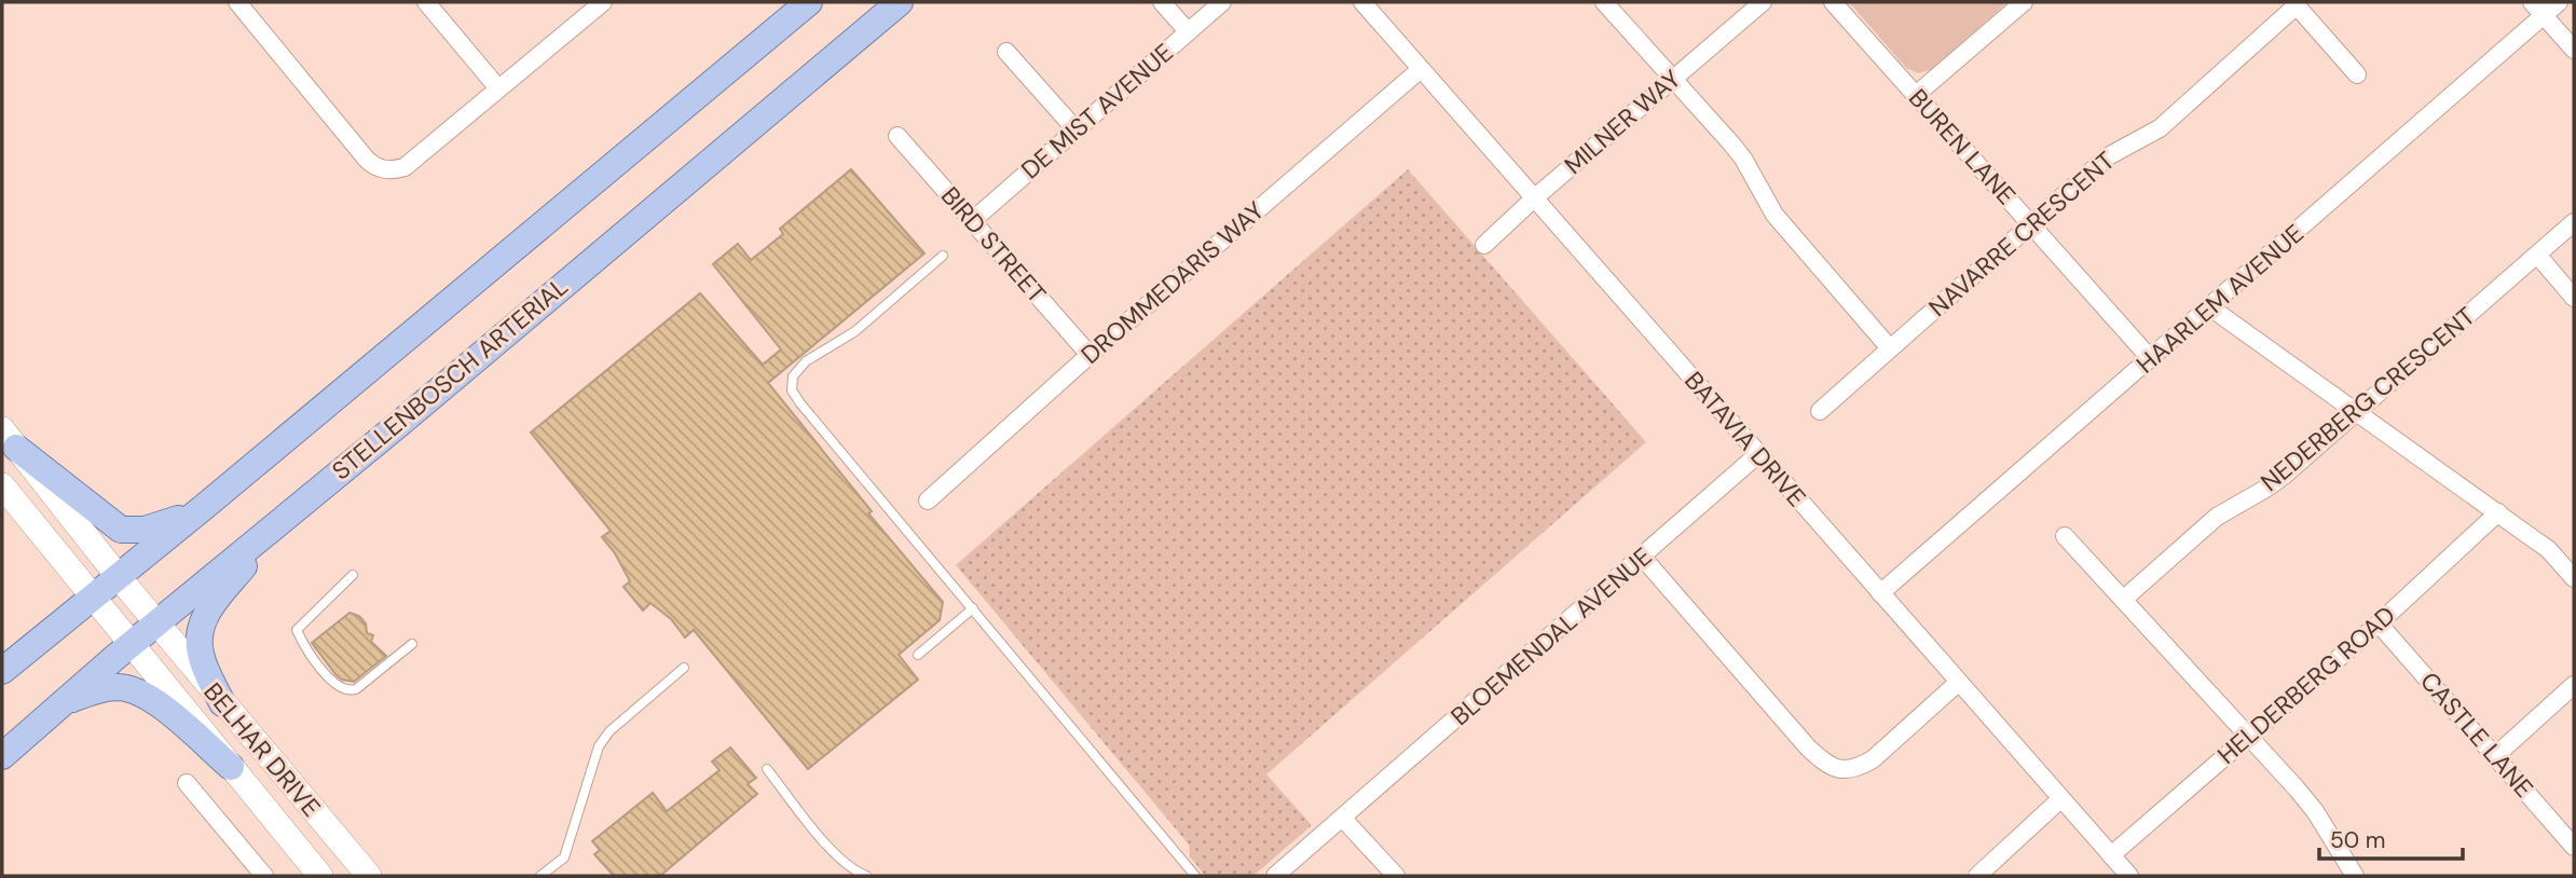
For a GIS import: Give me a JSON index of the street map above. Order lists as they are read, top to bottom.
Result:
{
  "streets": {
    "main road": ["STELLENBOSCH ARTERIAL", "BELHAR DRIVE"],
    "street": [
      "DE MIST AVENUE",
      "MILNER WAY",
      "BUREN LANE",
      "NAVARRE CRESCENT",
      "BIRD STREET",
      "DROMMEDARIS WAY",
      "HAARLEM AVENUE",
      "NEDERBERG CRESCENT",
      "BATAVIA DRIVE",
      "BLOEMENDAL AVENUE",
      "HELDERBERG ROAD",
      "CASTLE LANE"
    ]
  },
  "crossings": [
    ["DE MIST AVENUE", "BIRD STREET"],
    ["MILNER WAY", "BATAVIA DRIVE"],
    ["BUREN LANE", "NAVARRE CRESCENT"],
    ["BUREN LANE", "HAARLEM AVENUE"],
    ["BIRD STREET", "DROMMEDARIS WAY"],
    ["DROMMEDARIS WAY", "BATAVIA DRIVE"],
    ["HAARLEM AVENUE", "BATAVIA DRIVE"],
    ["STELLENBOSCH ARTERIAL", "BELHAR DRIVE"],
    ["BATAVIA DRIVE", "BLOEMENDAL AVENUE"],
    ["BATAVIA DRIVE", "HELDERBERG ROAD"],
    ["HELDERBERG ROAD", "CASTLE LANE"]
  ],
  "scale_bar": "50 m"
}
